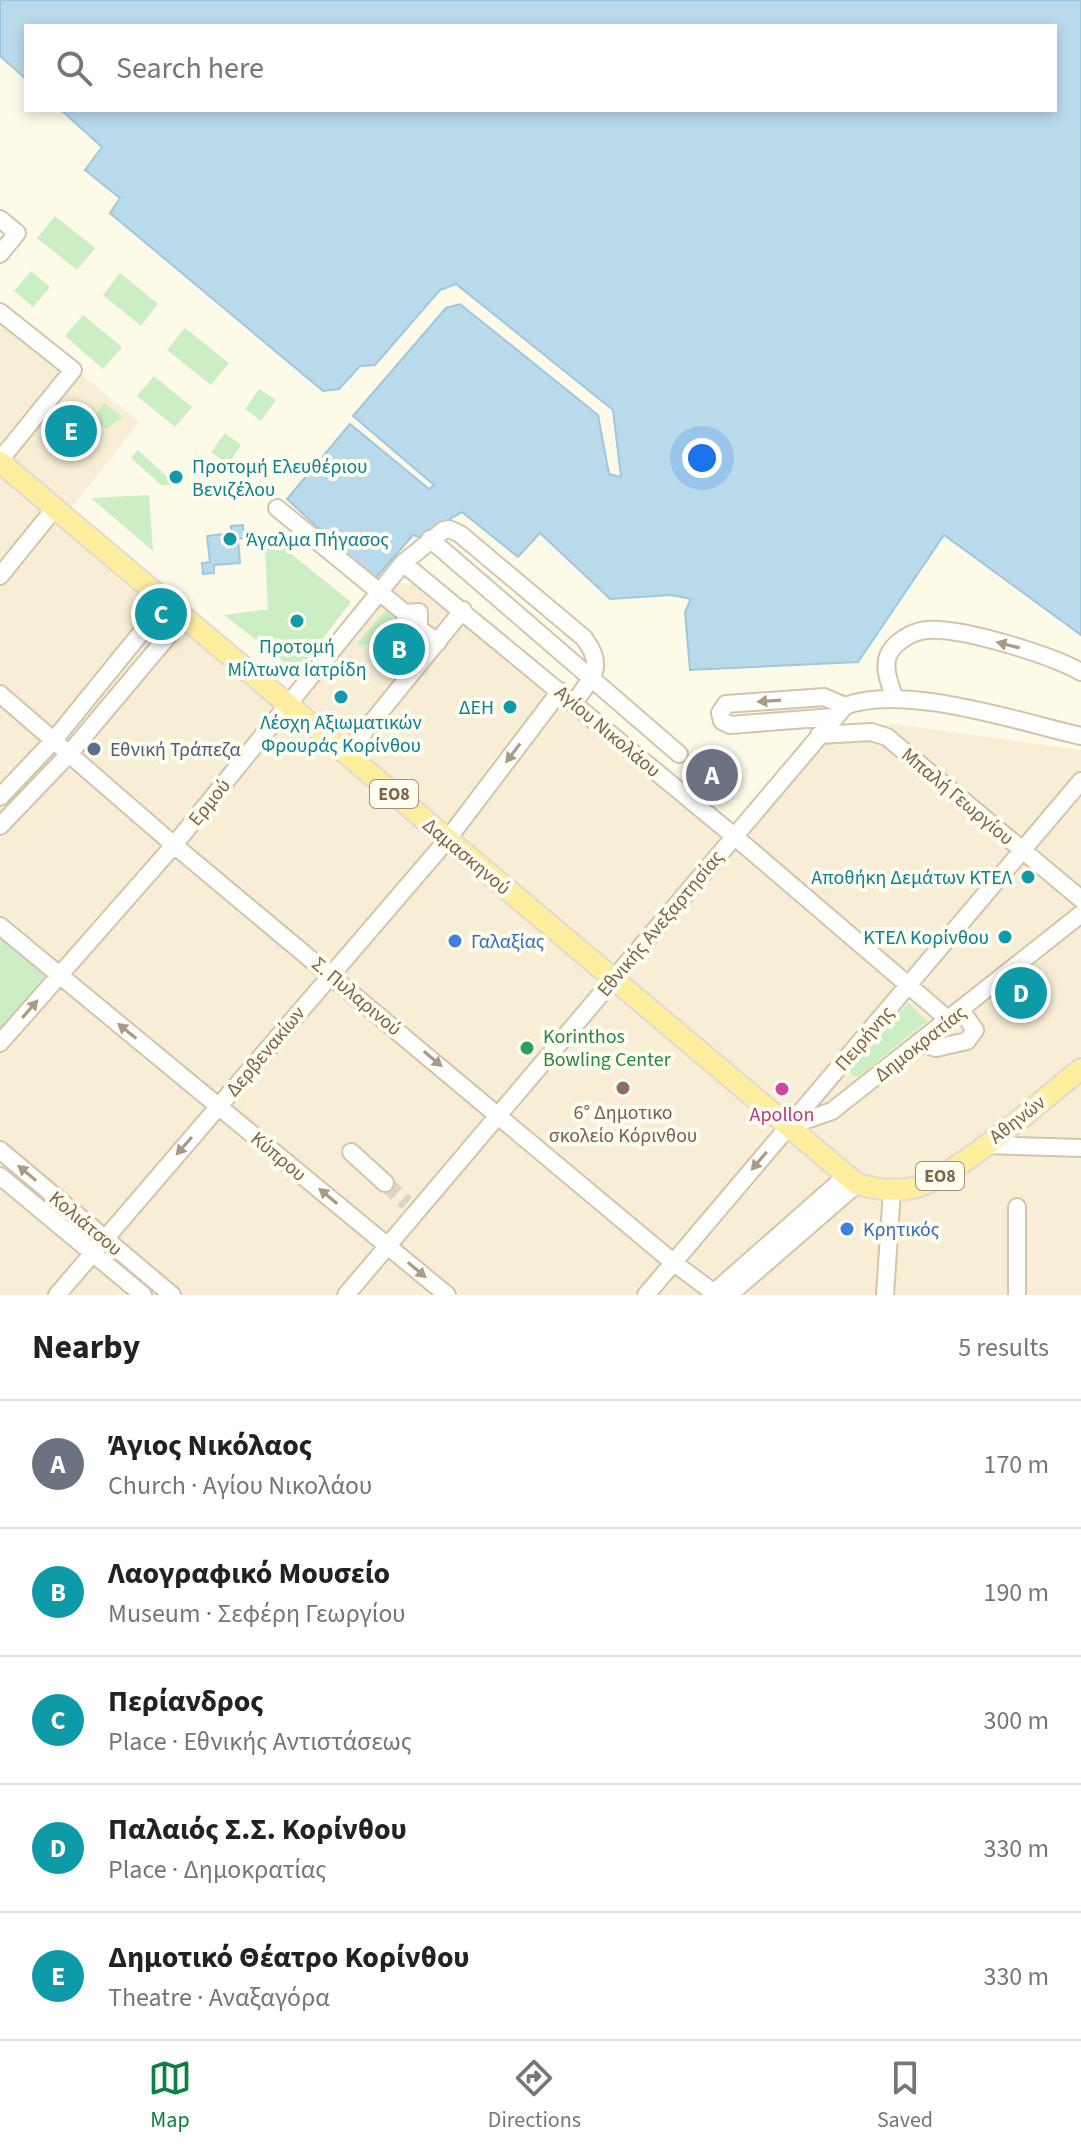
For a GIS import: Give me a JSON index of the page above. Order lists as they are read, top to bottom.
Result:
{
  "streets": {
    "main road": ["ΕΟ8", "Δαμασκηνού", "Αθηνών"],
    "street": [
      "Αγίου Νικολάου",
      "Μπαλή Γεωργίου",
      "Ερμού",
      "Εθνικής Ανεξαρτησίας",
      "Σ. Πυλαρινού",
      "Πειρήνης",
      "Δημοκρατίας",
      "Δερβενακίων",
      "Κύπρου",
      "Κολιάτσου"
    ]
  },
  "crossings": [
    ["Αγίου Νικολάου", "Ερμού"],
    ["Αγίου Νικολάου", "Εθνικής Ανεξαρτησίας"],
    ["Αγίου Νικολάου", "Πειρήνης"],
    ["Αγίου Νικολάου", "Δημοκρατίας"],
    ["Αγίου Νικολάου", "Δερβενακίων"],
    ["Μπαλή Γεωργίου", "Εθνικής Ανεξαρτησίας"],
    ["Μπαλή Γεωργίου", "Πειρήνης"],
    ["Ερμού", "Δαμασκηνού"],
    ["Ερμού", "Σ. Πυλαρινού"],
    ["Ερμού", "Κύπρου"],
    ["Δαμασκηνού", "Εθνικής Ανεξαρτησίας"],
    ["Δαμασκηνού", "Πειρήνης"],
    ["Δαμασκηνού", "Δημοκρατίας"],
    ["Δαμασκηνού", "Δερβενακίων"],
    ["Δαμασκηνού", "Αθηνών"],
    ["Εθνικής Ανεξαρτησίας", "Σ. Πυλαρινού"],
    ["Εθνικής Ανεξαρτησίας", "Κύπρου"],
    ["Σ. Πυλαρινού", "Πειρήνης"],
    ["Σ. Πυλαρινού", "Δερβενακίων"],
    ["Πειρήνης", "Δημοκρατίας"],
    ["Πειρήνης", "Αθηνών"],
    ["Δημοκρατίας", "Αθηνών"],
    ["Δερβενακίων", "Κύπρου"],
    ["Δερβενακίων", "Κολιάτσου"]
  ],
  "places": [
    "Προτομή Ελευθέριου Βενιζέλου",
    "Άγαλμα Πήγασος",
    "Προτομή Μίλτωνα Ιατρίδη",
    "Λέσχη Αξιωματικών Φρουράς Κορίνθου",
    "ΔΕΗ",
    "Εθνική Τράπεζα",
    "Αποθήκη Δεμάτων ΚΤΕΛ",
    "ΚΤΕΛ Κορίνθου",
    "Γαλαξίας",
    "Korinthos Bowling Center",
    "6° Δημοτικο σκολείο Κόρινθου",
    "Apollon",
    "Κρητικός"
  ],
  "page": {
    "search": "Search here",
    "pins": [
      "E",
      "C",
      "B",
      "A",
      "D"
    ],
    "heading": ["Nearby", "5 results"],
    "list": [
      {
        "mark": "A",
        "name": "Άγιος Νικόλαος",
        "note": "Church · Αγίου Νικολάου",
        "value": "170 m"
      },
      {
        "mark": "B",
        "name": "Λαογραφικό Μουσείο",
        "note": "Museum · Σεφέρη Γεωργίου",
        "value": "190 m"
      },
      {
        "mark": "C",
        "name": "Περίανδρος",
        "note": "Place · Εθνικής Αντιστάσεως",
        "value": "300 m"
      },
      {
        "mark": "D",
        "name": "Παλαιός Σ.Σ. Κορίνθου",
        "note": "Place · Δημοκρατίας",
        "value": "330 m"
      },
      {
        "mark": "E",
        "name": "Δημοτικό Θέατρο Κορίνθου",
        "note": "Theatre · Αναξαγόρα",
        "value": "330 m"
      }
    ],
    "nav": ["Map", "Directions", "Saved"]
  }
}
